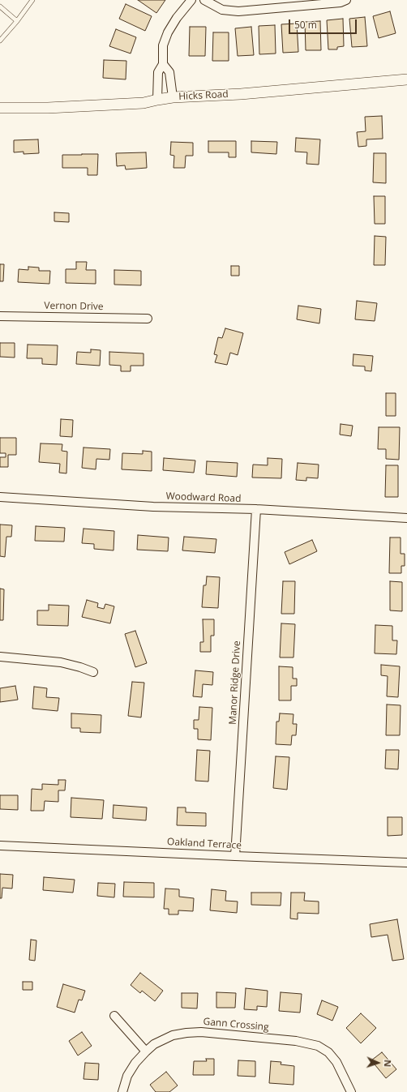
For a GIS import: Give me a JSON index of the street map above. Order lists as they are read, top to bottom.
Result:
{
  "streets": {
    "street": [
      "Hicks Road",
      "Vernon Drive",
      "Woodward Road",
      "Manor Ridge Drive",
      "Oakland Terrace",
      "Gann Crossing"
    ]
  },
  "crossings": [
    ["Woodward Road", "Manor Ridge Drive"],
    ["Manor Ridge Drive", "Oakland Terrace"]
  ],
  "scale_bar": "50 m",
  "north": "right"
}
